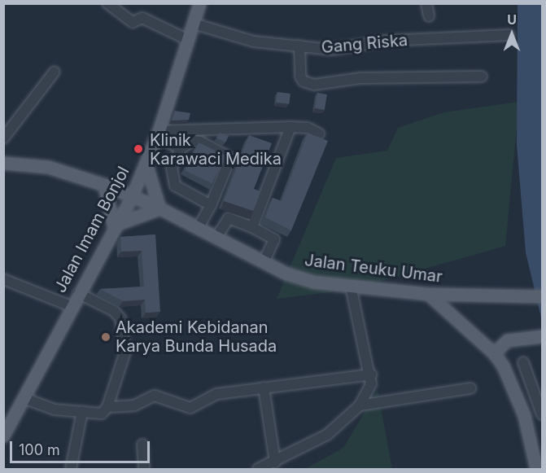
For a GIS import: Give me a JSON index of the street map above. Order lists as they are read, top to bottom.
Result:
{
  "streets": {
    "main road": ["Jalan Imam Bonjol", "Jalan Teuku Umar"],
    "street": ["Gang Riska"]
  },
  "crossings": [
    ["Gang Riska", "Jalan Imam Bonjol"],
    ["Jalan Imam Bonjol", "Jalan Teuku Umar"]
  ],
  "places": ["Klinik Karawaci Medika", "Akademi Kebidanan Karya Bunda Husada"],
  "scale_bar": "100 m",
  "north": "top"
}
